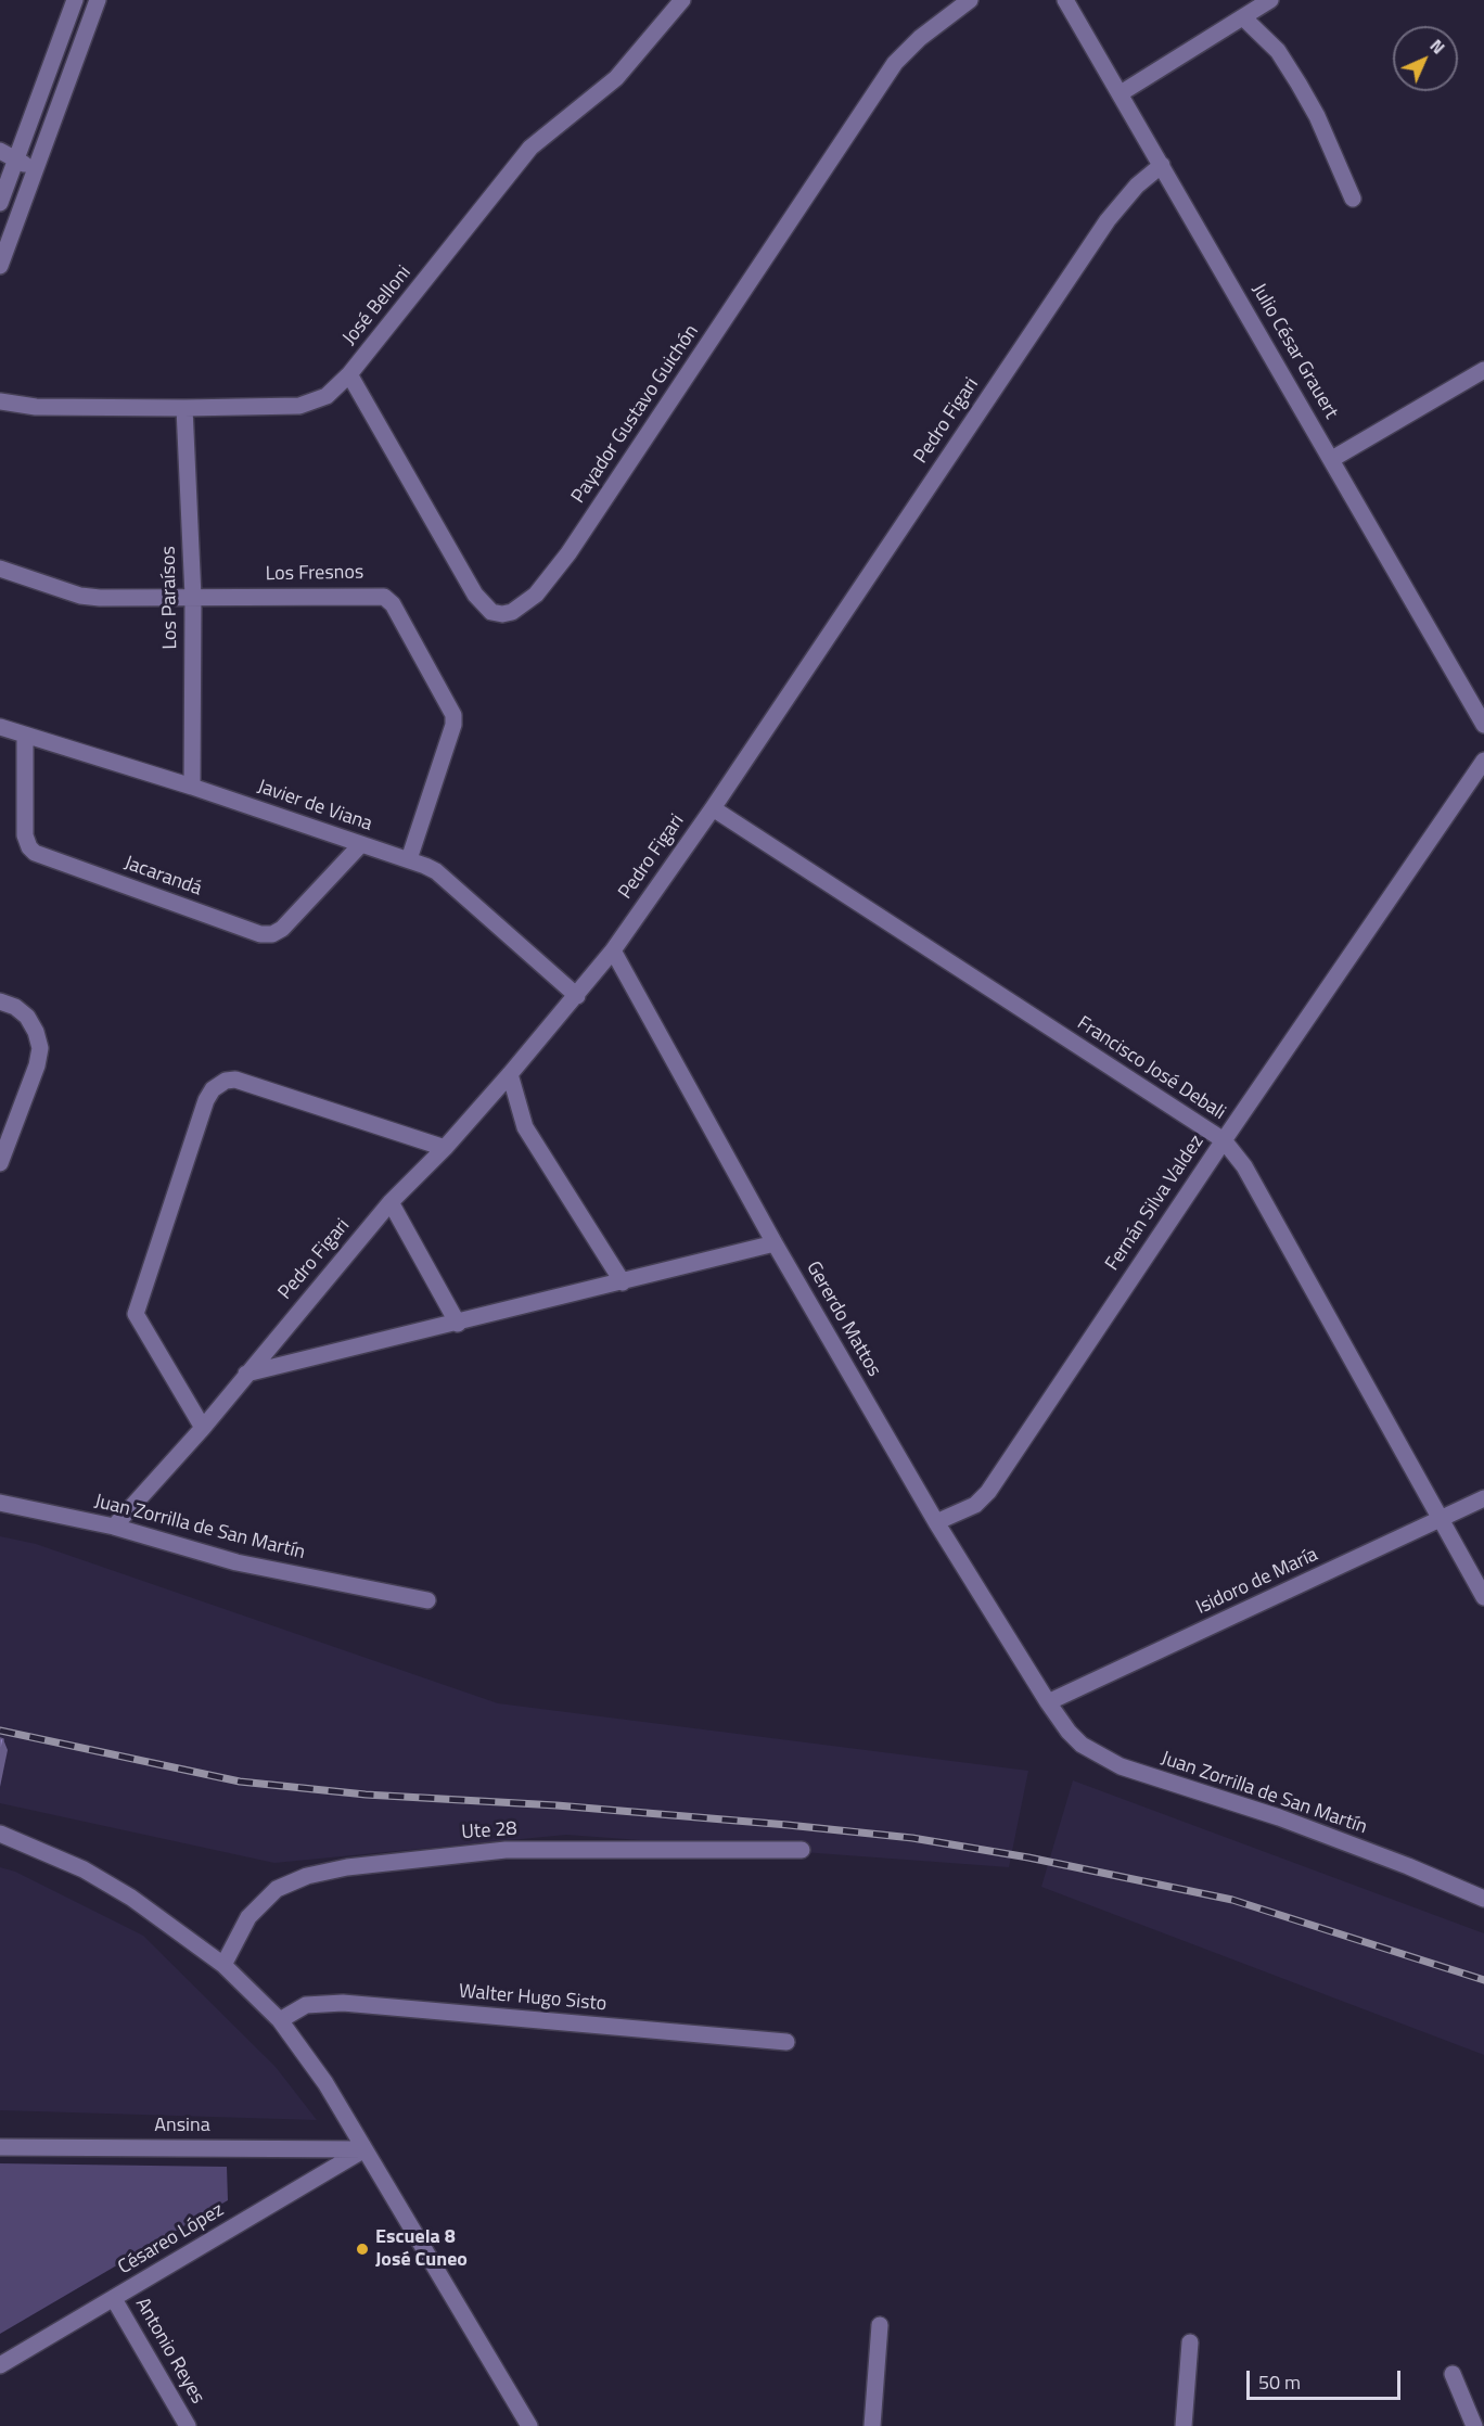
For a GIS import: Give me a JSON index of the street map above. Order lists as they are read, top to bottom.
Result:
{
  "streets": {
    "street": [
      "José Belloni",
      "Julio César Grauert",
      "Payador Gustavo Guichón",
      "Pedro Figari",
      "Los Fresnos",
      "Los Paraísos",
      "Javier de Viana",
      "Jacarandá",
      "Francisco José Debali",
      "Fernán Silva Valdez",
      "Gererdo Mattos",
      "Juan Zorrilla de San Martín",
      "Isidoro de María",
      "Ute 28",
      "Walter Hugo Sisto",
      "Ansina",
      "Césareo López",
      "Antonio Reyes"
    ]
  },
  "crossings": [
    ["José Belloni", "Payador Gustavo Guichón"],
    ["José Belloni", "Los Paraísos"],
    ["Julio César Grauert", "Pedro Figari"],
    ["Pedro Figari", "Javier de Viana"],
    ["Pedro Figari", "Francisco José Debali"],
    ["Pedro Figari", "Gererdo Mattos"],
    ["Pedro Figari", "Juan Zorrilla de San Martín"],
    ["Los Fresnos", "Los Paraísos"],
    ["Los Fresnos", "Javier de Viana"],
    ["Los Paraísos", "Javier de Viana"],
    ["Javier de Viana", "Jacarandá"],
    ["Francisco José Debali", "Fernán Silva Valdez"],
    ["Francisco José Debali", "Isidoro de María"],
    ["Fernán Silva Valdez", "Gererdo Mattos"],
    ["Gererdo Mattos", "Juan Zorrilla de San Martín"],
    ["Gererdo Mattos", "Isidoro de María"],
    ["Juan Zorrilla de San Martín", "Isidoro de María"],
    ["Ansina", "Césareo López"],
    ["Césareo López", "Antonio Reyes"]
  ],
  "places": ["Escuela 8 José Cuneo"],
  "scale_bar": "50 m",
  "north": "top right"
}
